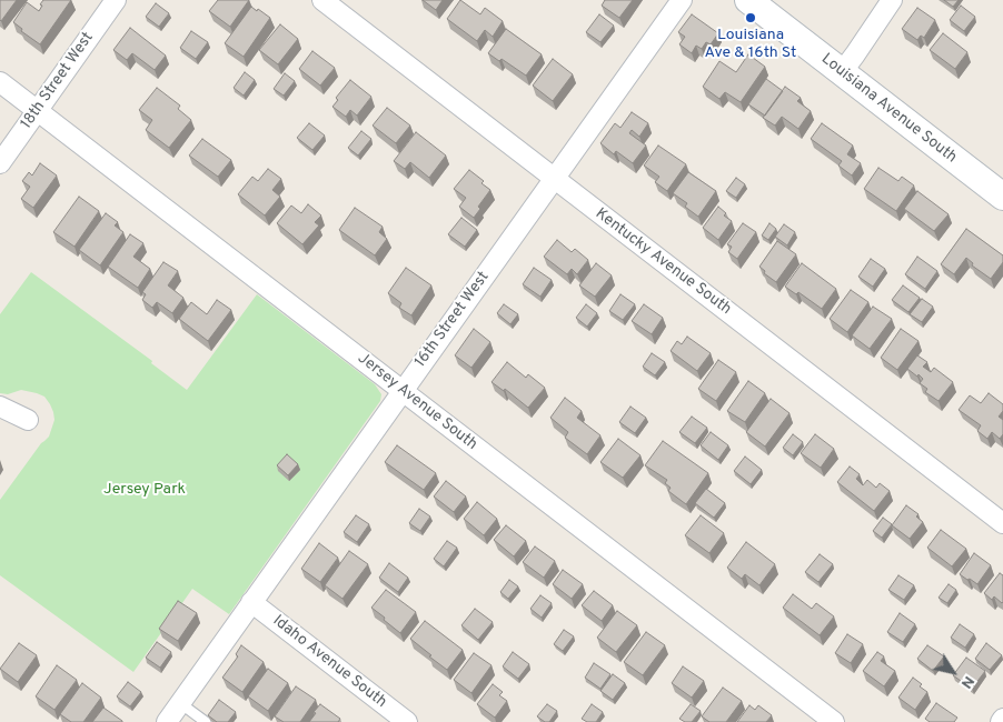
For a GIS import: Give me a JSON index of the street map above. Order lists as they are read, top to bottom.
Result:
{
  "streets": {
    "main road": ["Louisiana Avenue South"],
    "street": [
      "18th Street West",
      "Kentucky Avenue South",
      "16th Street West",
      "Jersey Avenue South",
      "Idaho Avenue South"
    ]
  },
  "crossings": [
    ["18th Street West", "Jersey Avenue South"],
    ["Kentucky Avenue South", "16th Street West"],
    ["16th Street West", "Jersey Avenue South"],
    ["16th Street West", "Idaho Avenue South"]
  ],
  "parks": ["Jersey Park"],
  "places": ["Louisiana Ave & 16th St"],
  "north": "bottom right"
}
